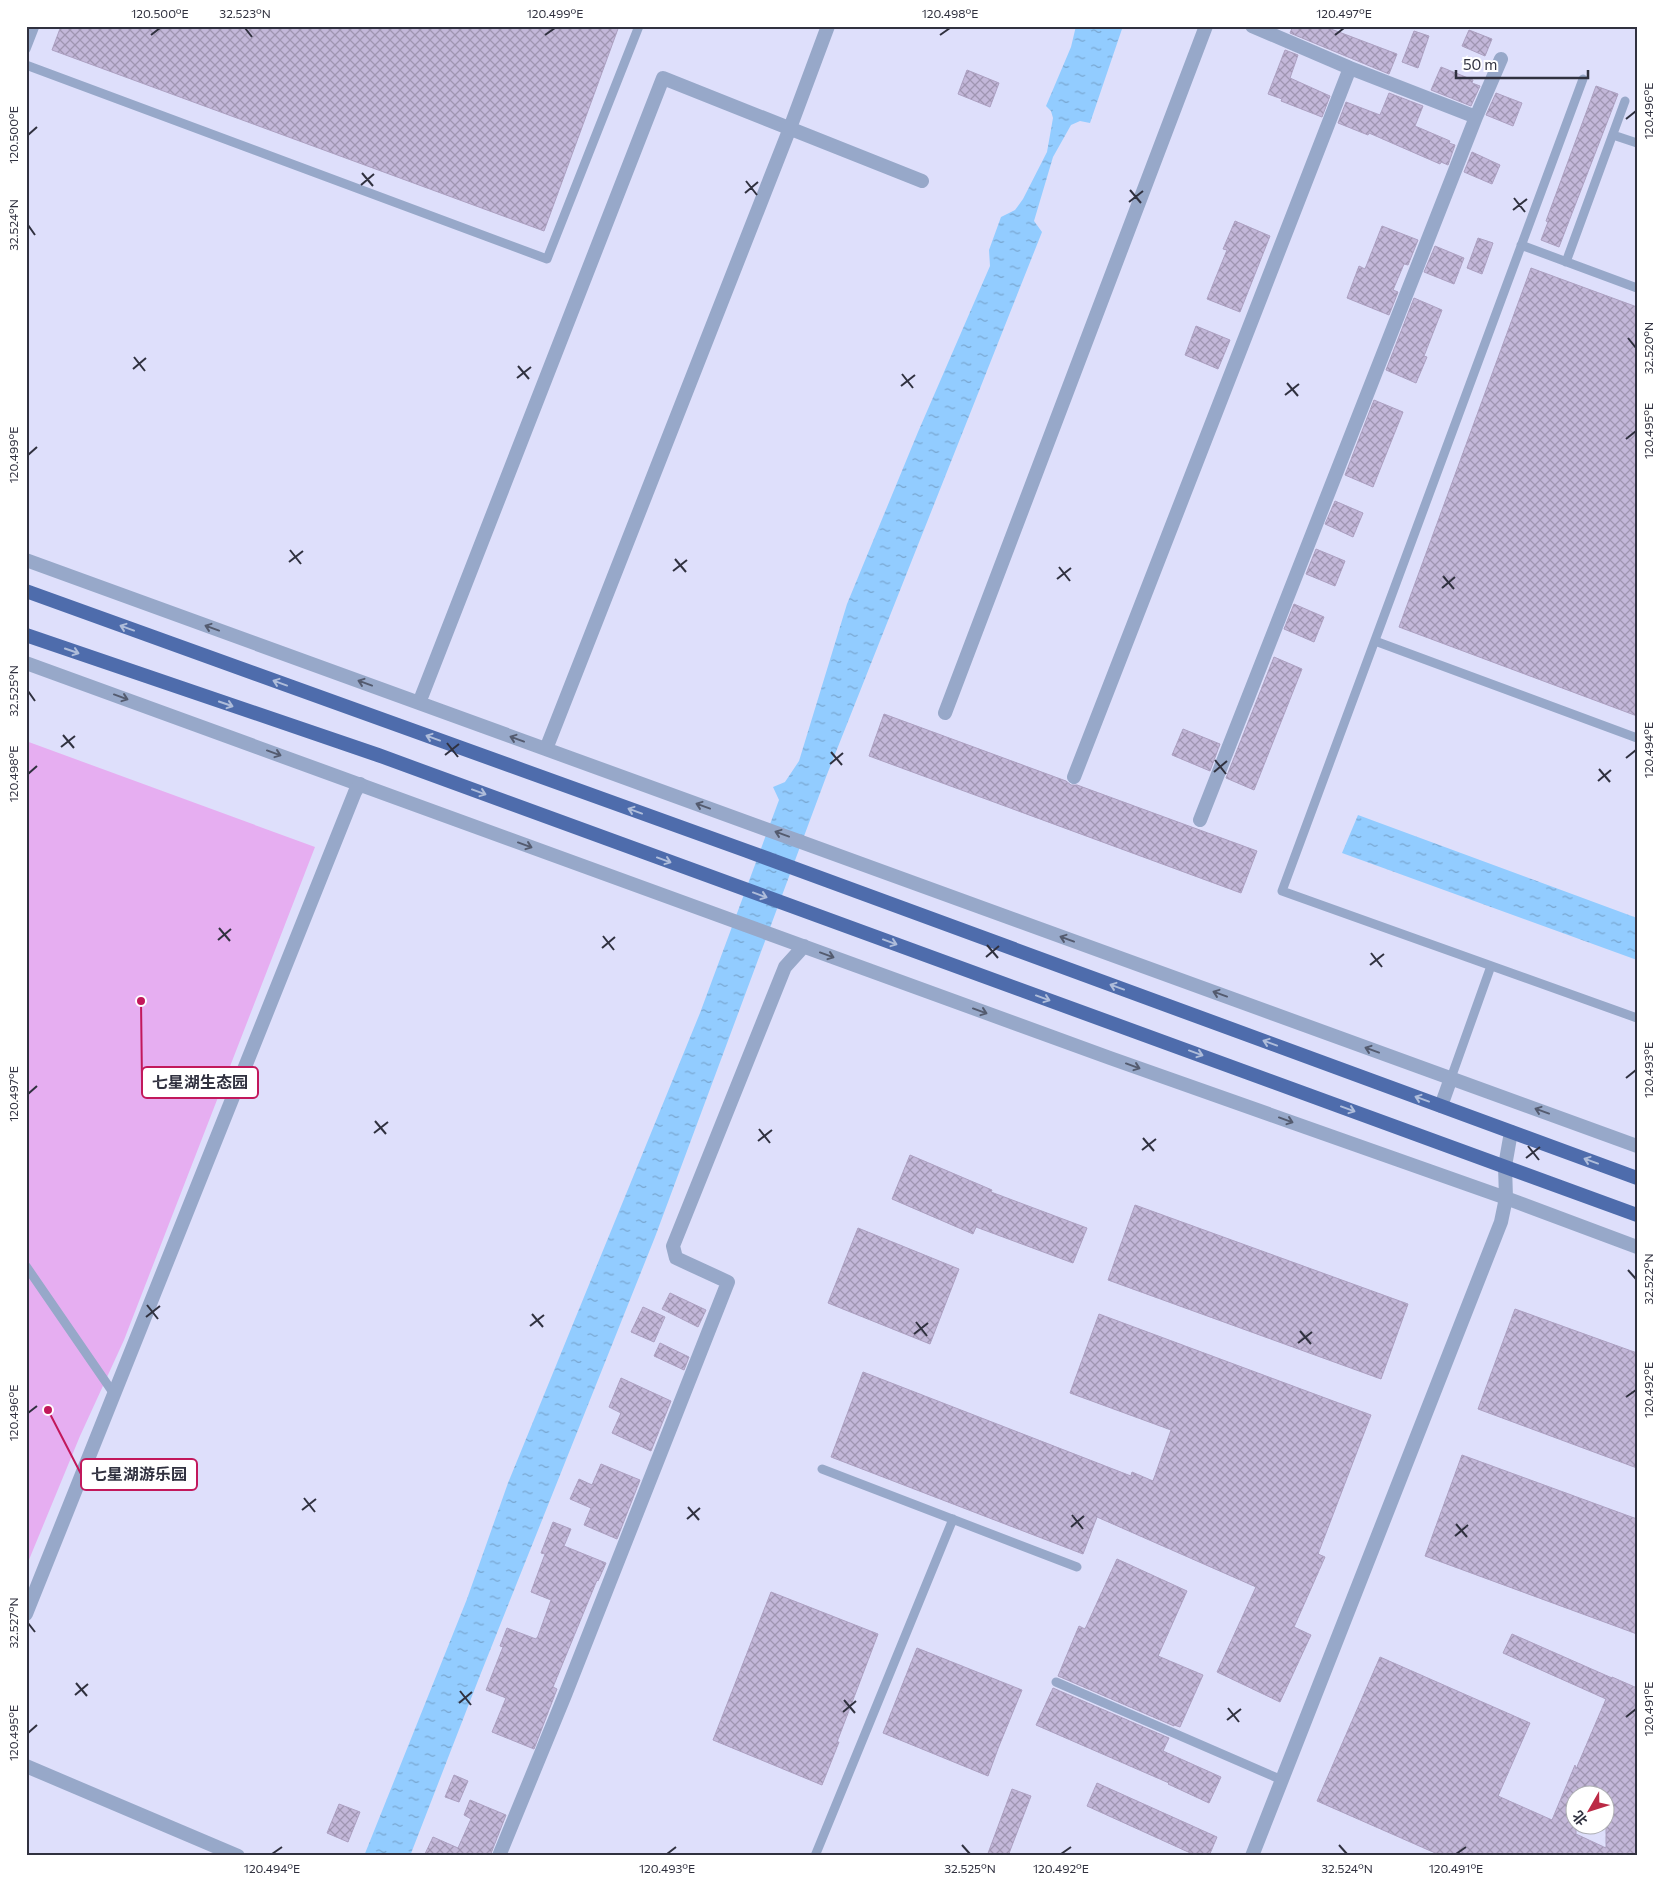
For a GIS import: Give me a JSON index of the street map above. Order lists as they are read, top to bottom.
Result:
{
  "places": ["七星湖生态园", "七星湖游乐园"],
  "scale_bar": "50 m",
  "north": "bottom left",
  "coordinates": [
    "120.500°E",
    "32.523°N",
    "120.499°E",
    "120.498°E",
    "120.497°E",
    "120.496°E",
    "32.524°N",
    "32.520°N",
    "120.495°E",
    "32.525°N",
    "120.494°E",
    "120.493°E",
    "32.522°N",
    "120.492°E",
    "32.527°N",
    "120.491°E"
  ]
}
